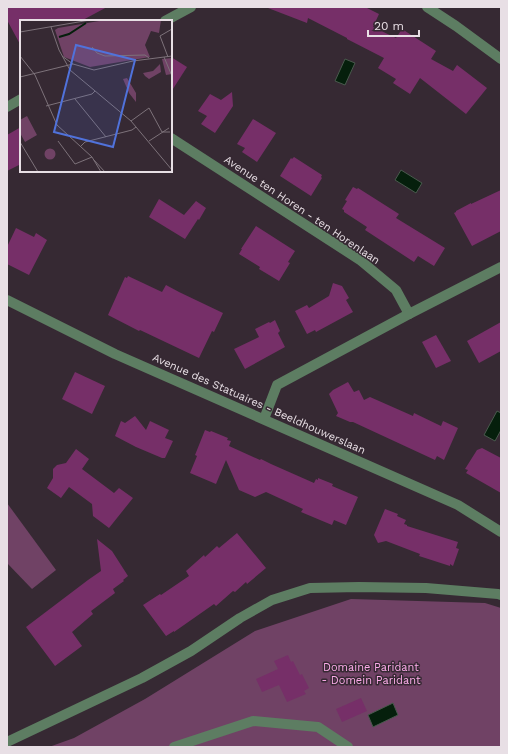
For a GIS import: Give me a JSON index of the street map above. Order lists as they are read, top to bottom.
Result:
{
  "streets": {
    "street": ["Avenue ten Horen - ten Horenlaan", "Avenue des Statuaires - Beeldhouwerslaan"]
  },
  "parks": ["Domaine Paridant - Domein Paridant"],
  "scale_bar": "20 m"
}
